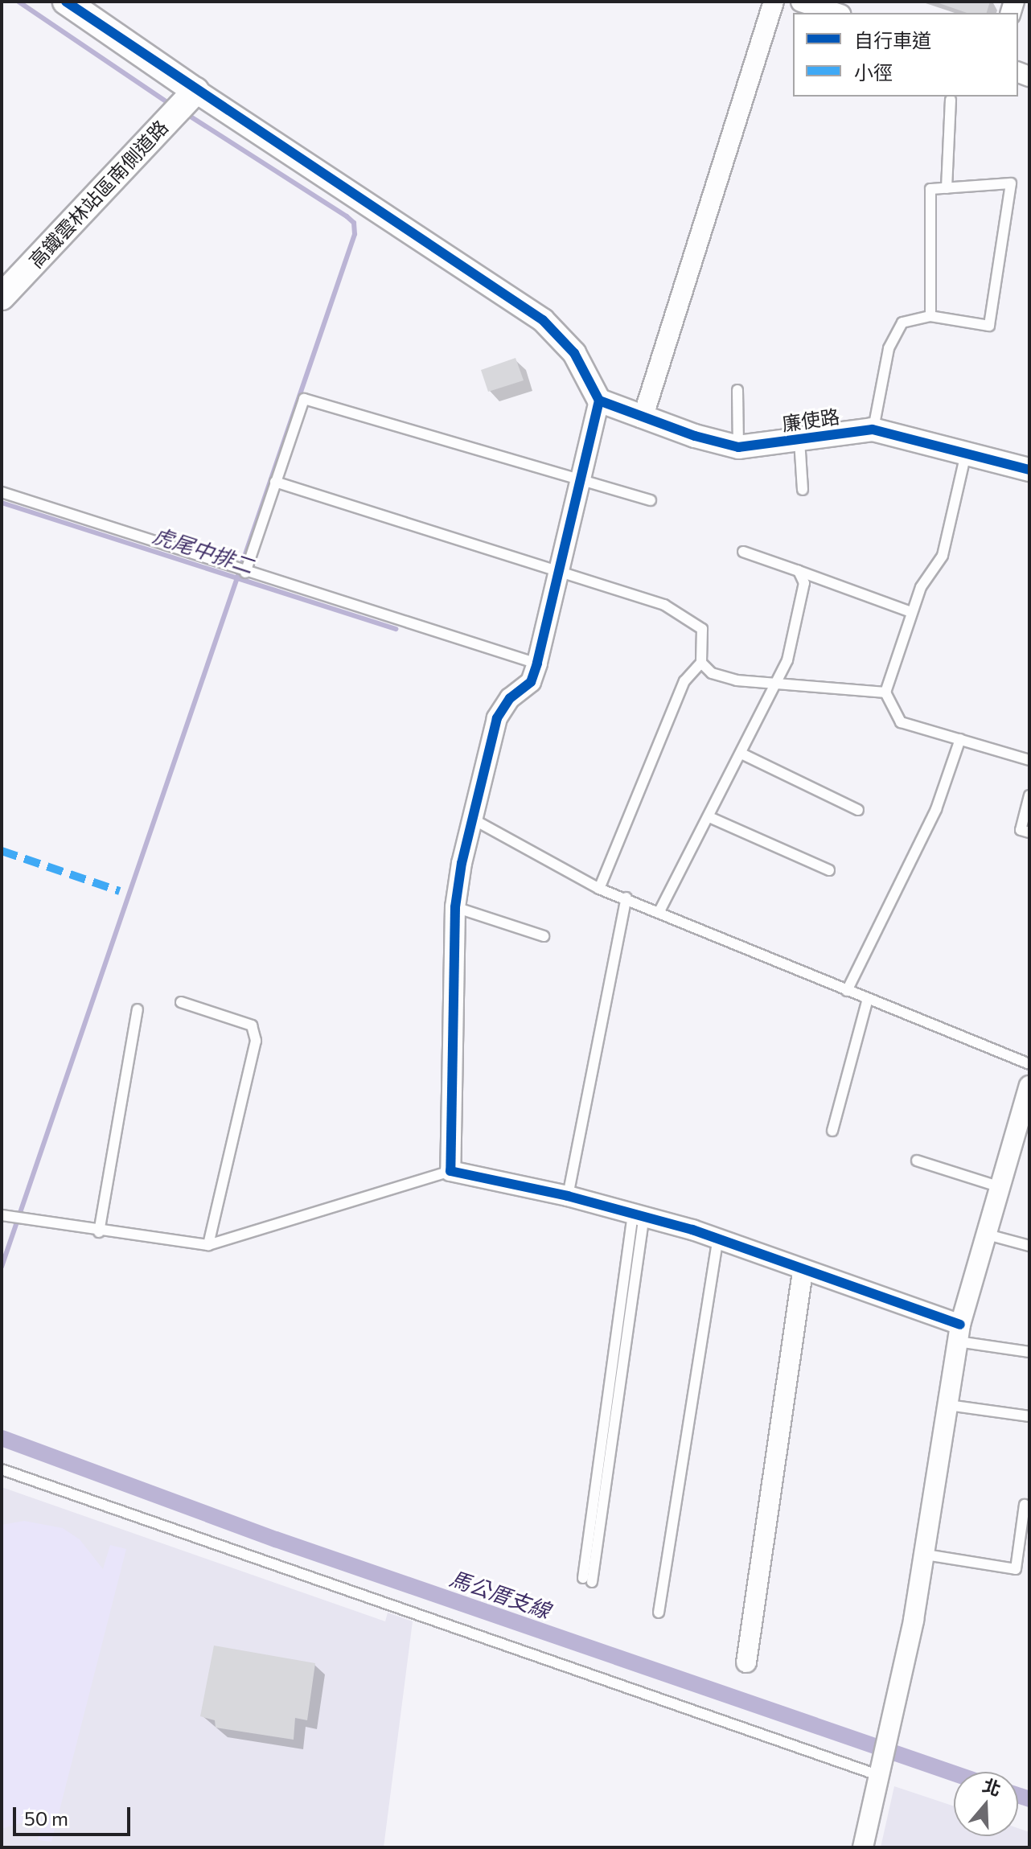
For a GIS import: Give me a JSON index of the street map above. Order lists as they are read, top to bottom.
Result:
{
  "streets": {
    "main road": ["高鐵雲林站區南側道路"],
    "street": ["廉使路"]
  },
  "water": ["虎尾中排二", "馬公厝支線"],
  "legend": ["自行車道", "小徑"],
  "scale_bar": "50 m",
  "north": "top"
}
